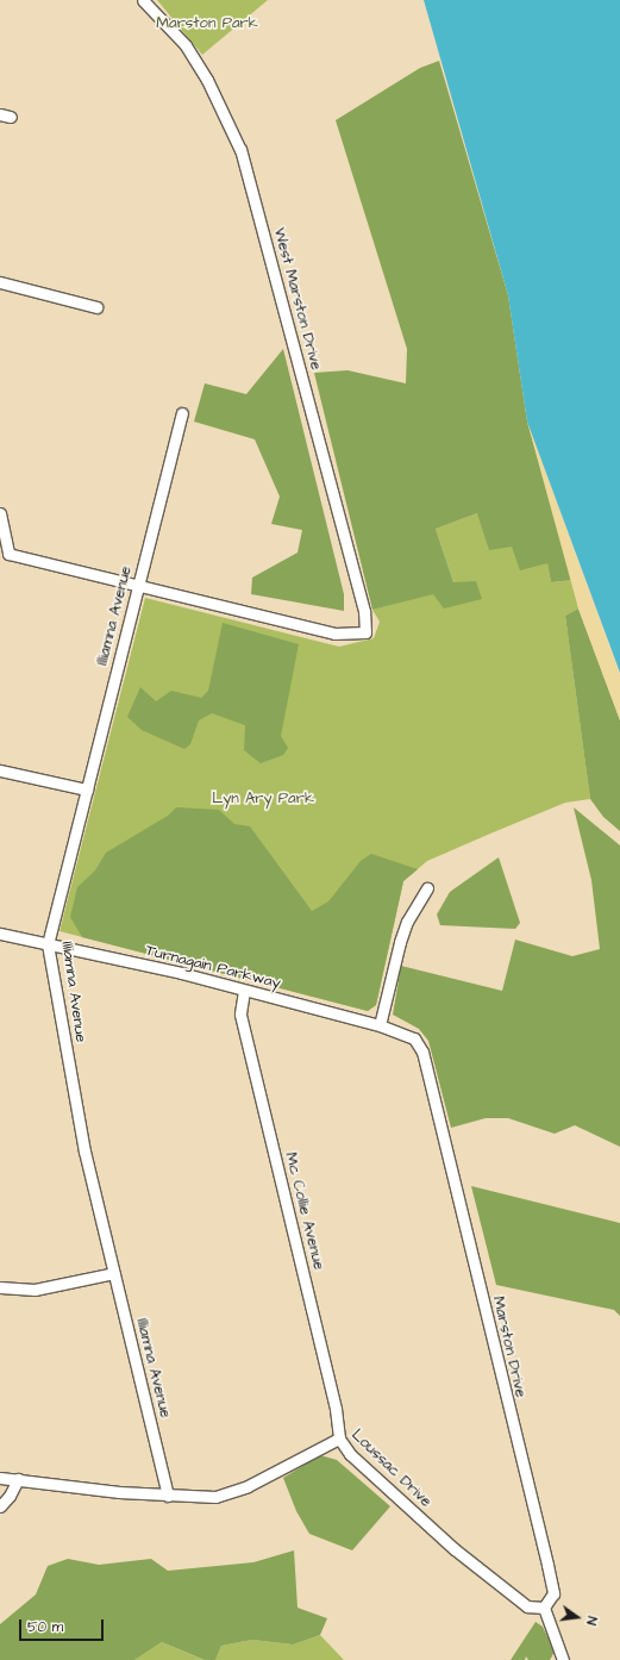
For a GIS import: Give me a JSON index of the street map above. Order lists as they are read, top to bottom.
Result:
{
  "streets": {
    "street": [
      "West Marston Drive",
      "Illiamna Avenue",
      "Turnagain Parkway",
      "Mc Collie Avenue",
      "Marston Drive",
      "Loussac Drive"
    ]
  },
  "crossings": [
    ["West Marston Drive", "Illiamna Avenue"],
    ["Illiamna Avenue", "Turnagain Parkway"],
    ["Illiamna Avenue", "Loussac Drive"],
    ["Turnagain Parkway", "Mc Collie Avenue"],
    ["Turnagain Parkway", "Marston Drive"],
    ["Mc Collie Avenue", "Loussac Drive"],
    ["Marston Drive", "Loussac Drive"]
  ],
  "parks": ["Marston Park", "Lyn Ary Park"],
  "scale_bar": "50 m",
  "north": "right"
}
